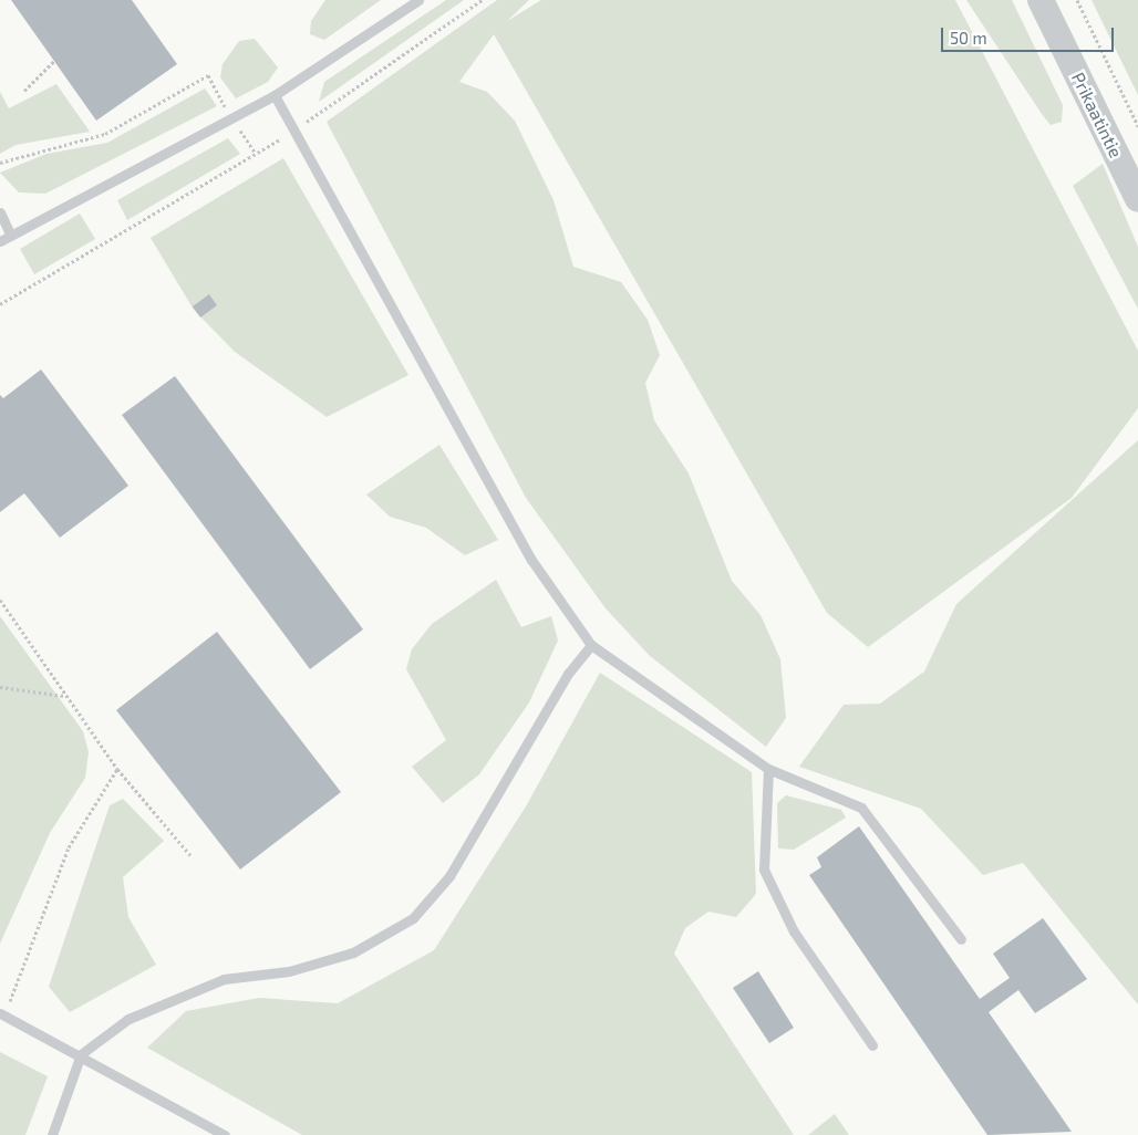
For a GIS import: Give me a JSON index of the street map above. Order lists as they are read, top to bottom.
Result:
{
  "streets": {
    "street": ["Prikaatintie"]
  },
  "scale_bar": "50 m"
}
